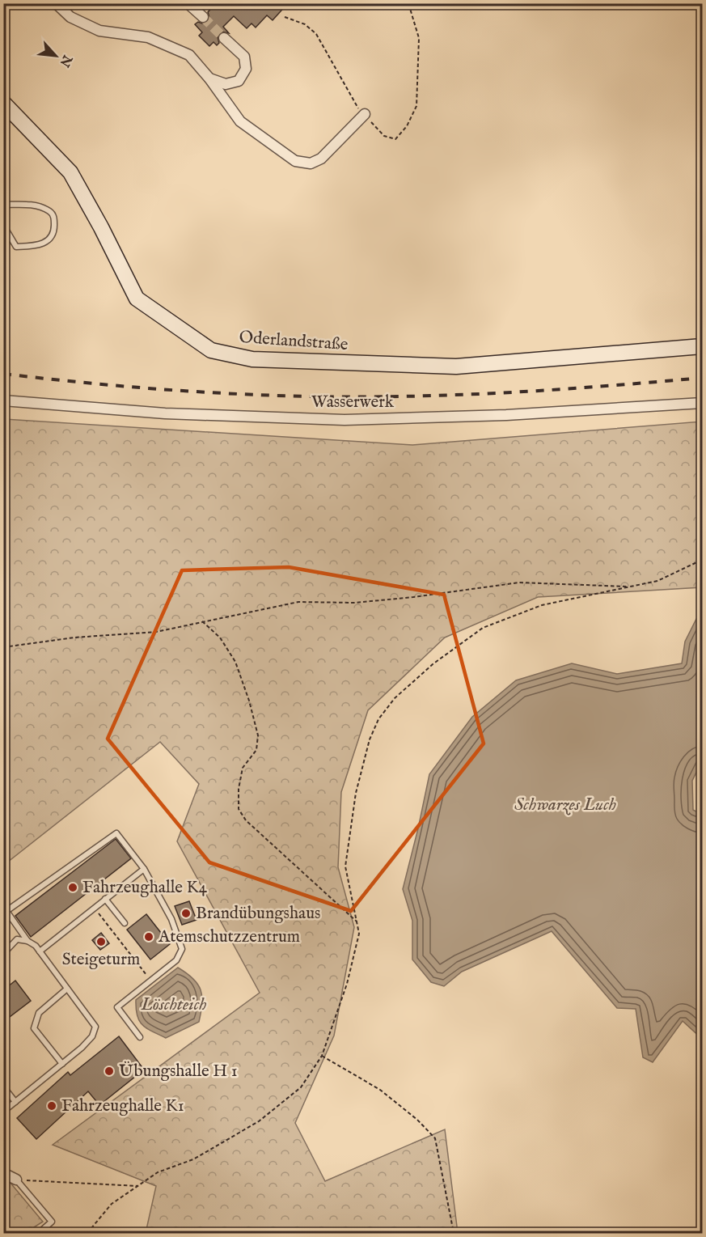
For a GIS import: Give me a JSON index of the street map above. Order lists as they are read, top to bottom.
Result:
{
  "streets": {
    "street": ["Oderlandstraße", "Wasserwerk"]
  },
  "water": ["Schwarzes Luch", "Löschteich"],
  "places": [
    "Fahrzeughalle K4",
    "Brandübungshaus",
    "Atemschutzzentrum",
    "Steigeturm",
    "Übungshalle H 1",
    "Fahrzeughalle K1"
  ],
  "north": "bottom right"
}
